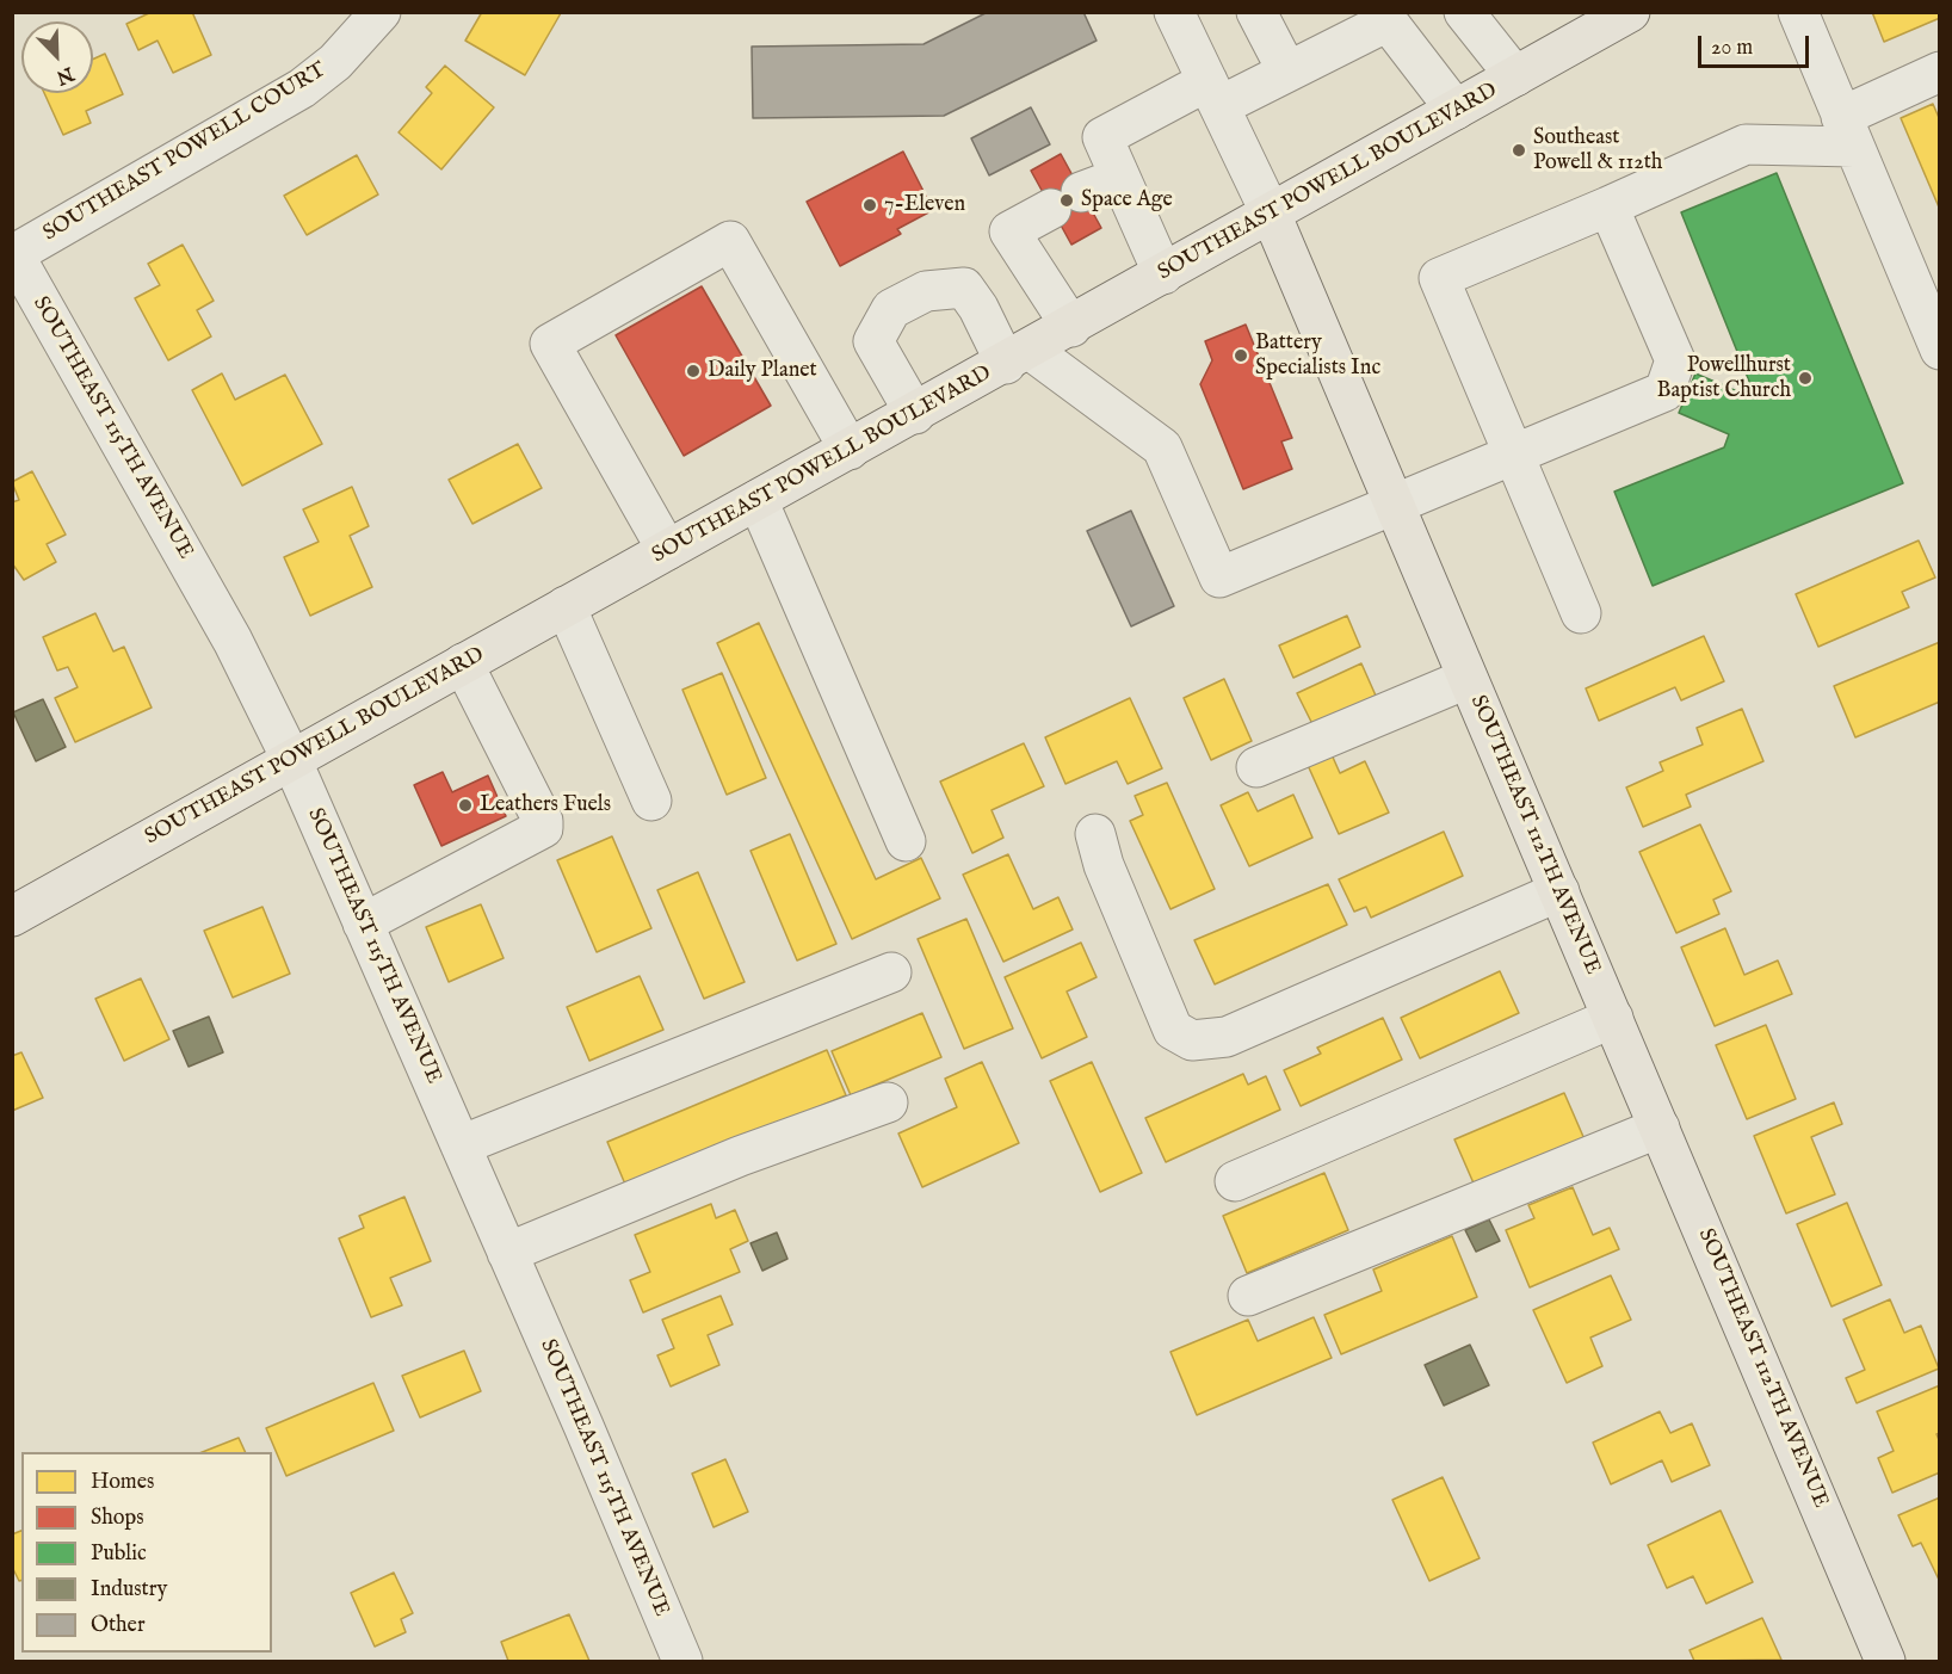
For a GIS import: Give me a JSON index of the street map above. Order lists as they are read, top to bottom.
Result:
{
  "streets": {
    "main road": ["SOUTHEAST POWELL BOULEVARD", "SOUTHEAST 112TH AVENUE"],
    "street": ["SOUTHEAST POWELL COURT", "SOUTHEAST 115TH AVENUE"]
  },
  "crossings": [
    ["SOUTHEAST POWELL COURT", "SOUTHEAST 115TH AVENUE"],
    ["SOUTHEAST POWELL BOULEVARD", "SOUTHEAST 115TH AVENUE"],
    ["SOUTHEAST POWELL BOULEVARD", "SOUTHEAST 112TH AVENUE"]
  ],
  "places": [
    "Southeast Powell & 112th",
    "Space Age",
    "7-Eleven",
    "Battery Specialists Inc",
    "Daily Planet",
    "Powellhurst Baptist Church",
    "Leathers Fuels"
  ],
  "legend": [
    "Homes",
    "Shops",
    "Public",
    "Industry",
    "Other"
  ],
  "scale_bar": "20 m",
  "north": "bottom right"
}
